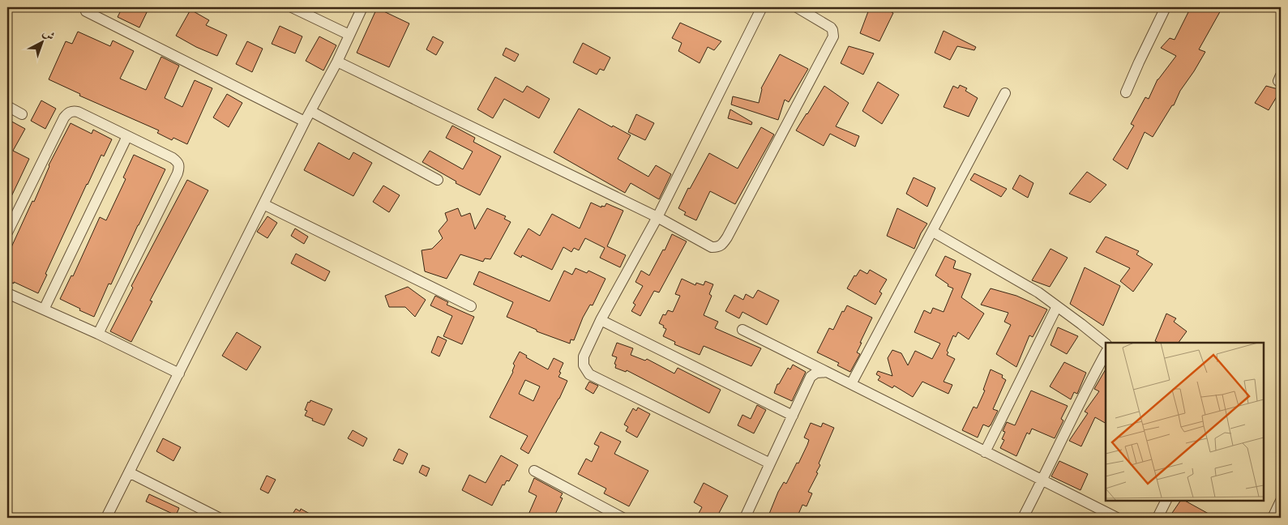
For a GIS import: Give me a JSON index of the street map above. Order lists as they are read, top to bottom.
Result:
{
  "north": "top right"
}
